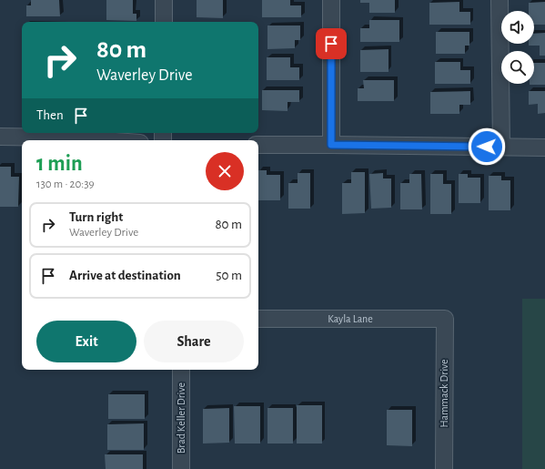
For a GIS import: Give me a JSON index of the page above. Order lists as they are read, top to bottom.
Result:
{
  "streets": {
    "street": ["Kayla Lane", "Hammack Drive", "Brad Keller Drive"]
  },
  "crossings": [
    ["Kayla Lane", "Hammack Drive"]
  ],
  "page": {
    "turn": ["80 m", "Waverley Drive"],
    "then": "Then",
    "heading": ["1 min", "130 m · 20:39"],
    "list": [
      {
        "name": "Turn right",
        "note": "Waverley Drive",
        "value": "80 m"
      },
      {
        "name": "Arrive at destination",
        "value": "50 m"
      }
    ],
    "buttons": ["Exit", "Share"]
  }
}
